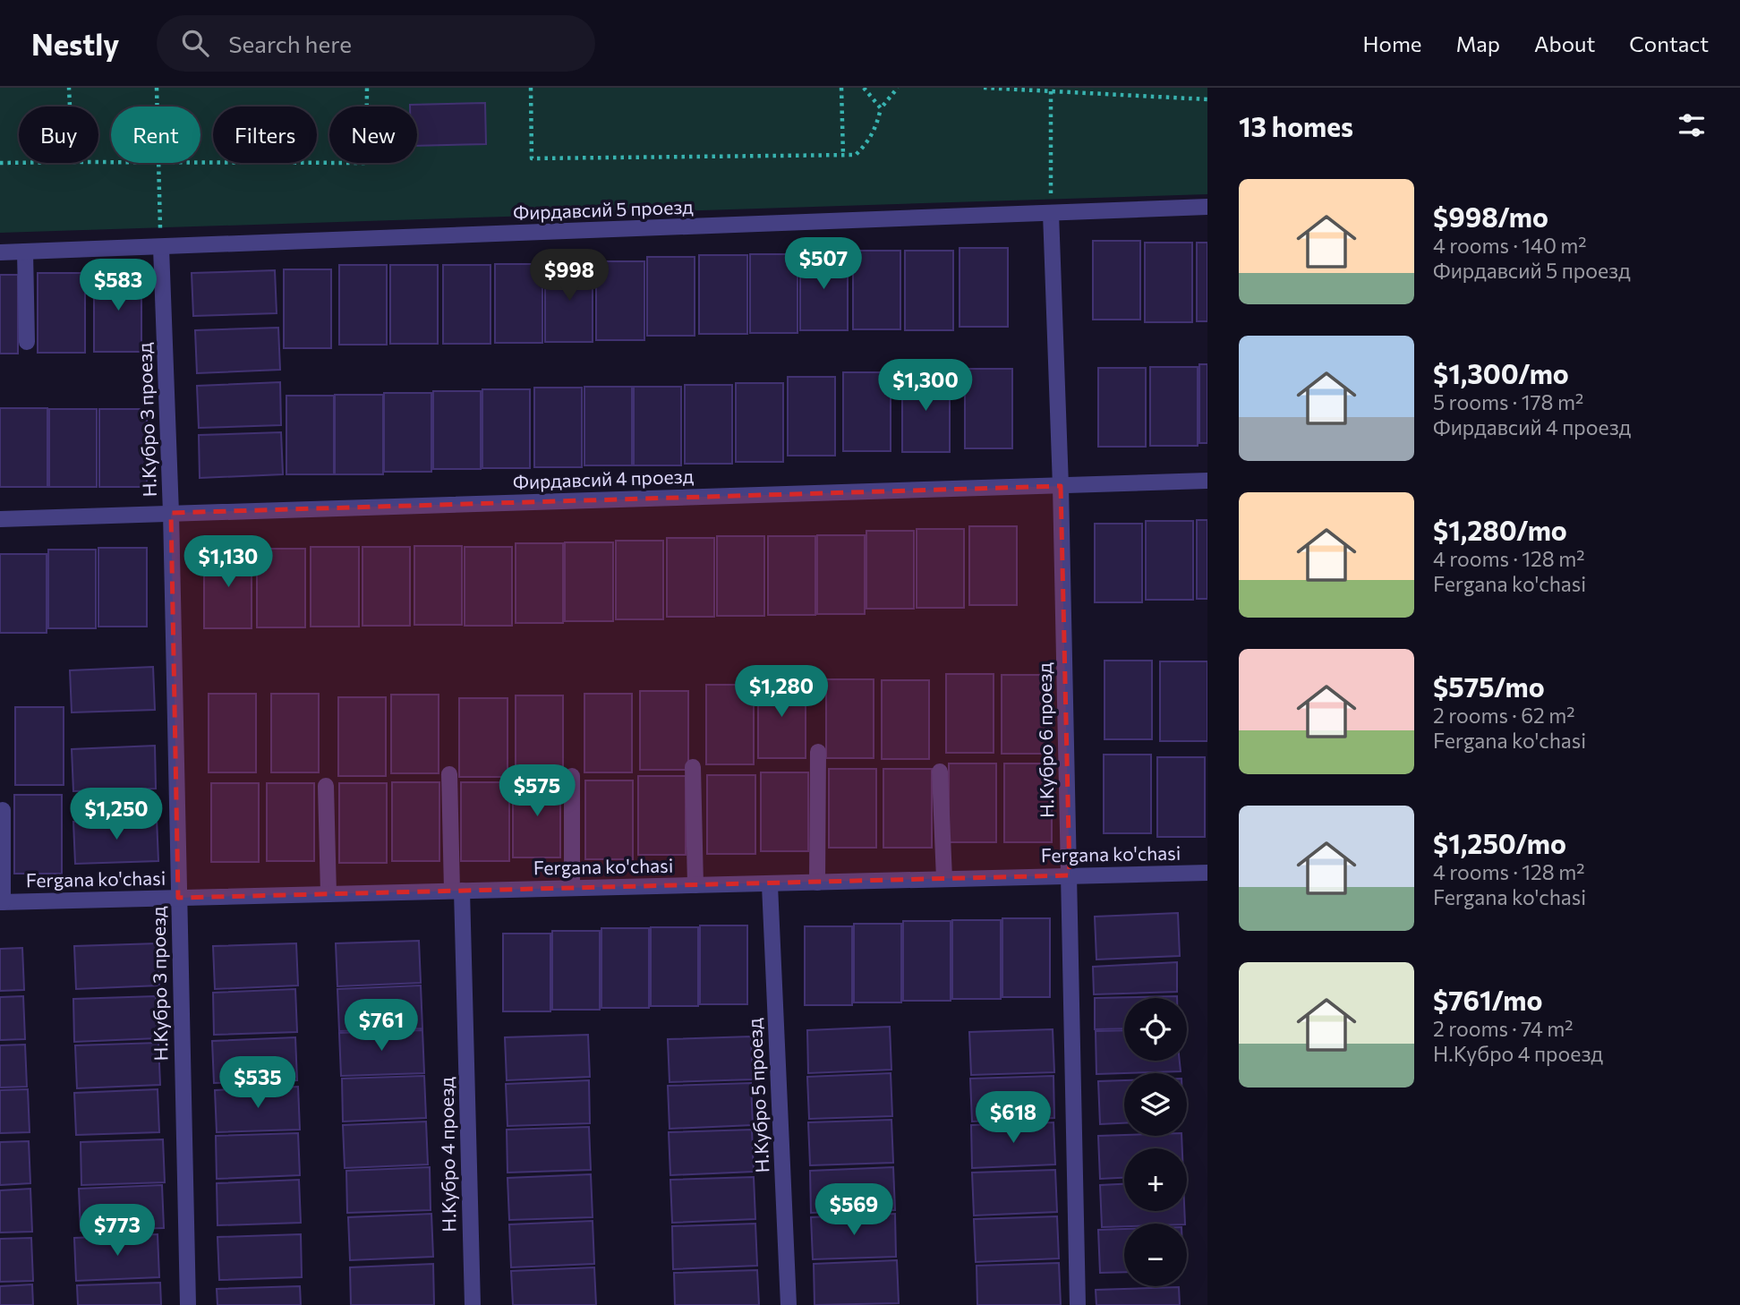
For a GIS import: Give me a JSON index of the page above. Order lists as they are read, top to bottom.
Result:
{
  "streets": {
    "street": [
      "Фирдавсий 5 проезд",
      "Н.Кубро 3 проезд",
      "Фирдавсий 4 проезд",
      "Н.Кубро 6 проезд",
      "Fergana ko'chasi",
      "Н.Кубро 5 проезд",
      "Н.Кубро 4 проезд"
    ]
  },
  "crossings": [
    ["Фирдавсий 5 проезд", "Н.Кубро 3 проезд"],
    ["Фирдавсий 5 проезд", "Н.Кубро 6 проезд"],
    ["Н.Кубро 3 проезд", "Фирдавсий 4 проезд"],
    ["Н.Кубро 3 проезд", "Fergana ko'chasi"],
    ["Фирдавсий 4 проезд", "Н.Кубро 6 проезд"],
    ["Н.Кубро 6 проезд", "Fergana ko'chasi"],
    ["Fergana ko'chasi", "Н.Кубро 5 проезд"],
    ["Fergana ko'chasi", "Н.Кубро 4 проезд"]
  ],
  "page": {
    "header": "Nestly",
    "search": "Search here",
    "nav": [
      "Home",
      "Map",
      "About",
      "Contact"
    ],
    "heading": "13 homes",
    "chip": [
      "Buy",
      "Rent",
      "Filters",
      "New"
    ],
    "list": [
      {
        "name": "$998/mo",
        "note": "4 rooms · 140 m² · Фирдавсий 5 проезд"
      },
      {
        "name": "$1,300/mo",
        "note": "5 rooms · 178 m² · Фирдавсий 4 проезд"
      },
      {
        "name": "$1,280/mo",
        "note": "4 rooms · 128 m² · Fergana ko'chasi"
      },
      {
        "name": "$575/mo",
        "note": "2 rooms · 62 m² · Fergana ko'chasi"
      },
      {
        "name": "$1,250/mo",
        "note": "4 rooms · 128 m² · Fergana ko'chasi"
      },
      {
        "name": "$761/mo",
        "note": "2 rooms · 74 m² · Н.Кубро 4 проезд"
      }
    ],
    "price": [
      "$507",
      "$998",
      "$583",
      "$1,300",
      "$1,130",
      "$1,280",
      "$575",
      "$1,250",
      "$761",
      "$535",
      "$618",
      "$569",
      "$773"
    ],
    "map_buttons": ["+", "−"]
  }
}
